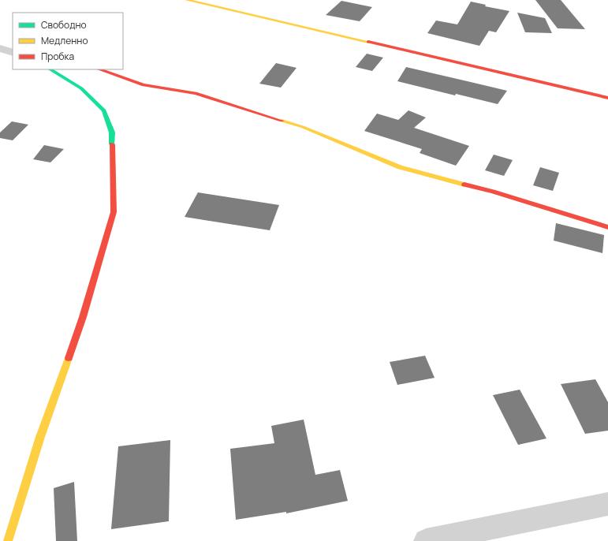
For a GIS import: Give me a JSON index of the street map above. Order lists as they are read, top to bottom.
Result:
{
  "legend": ["Свободно", "Медленно", "Пробка"]
}
